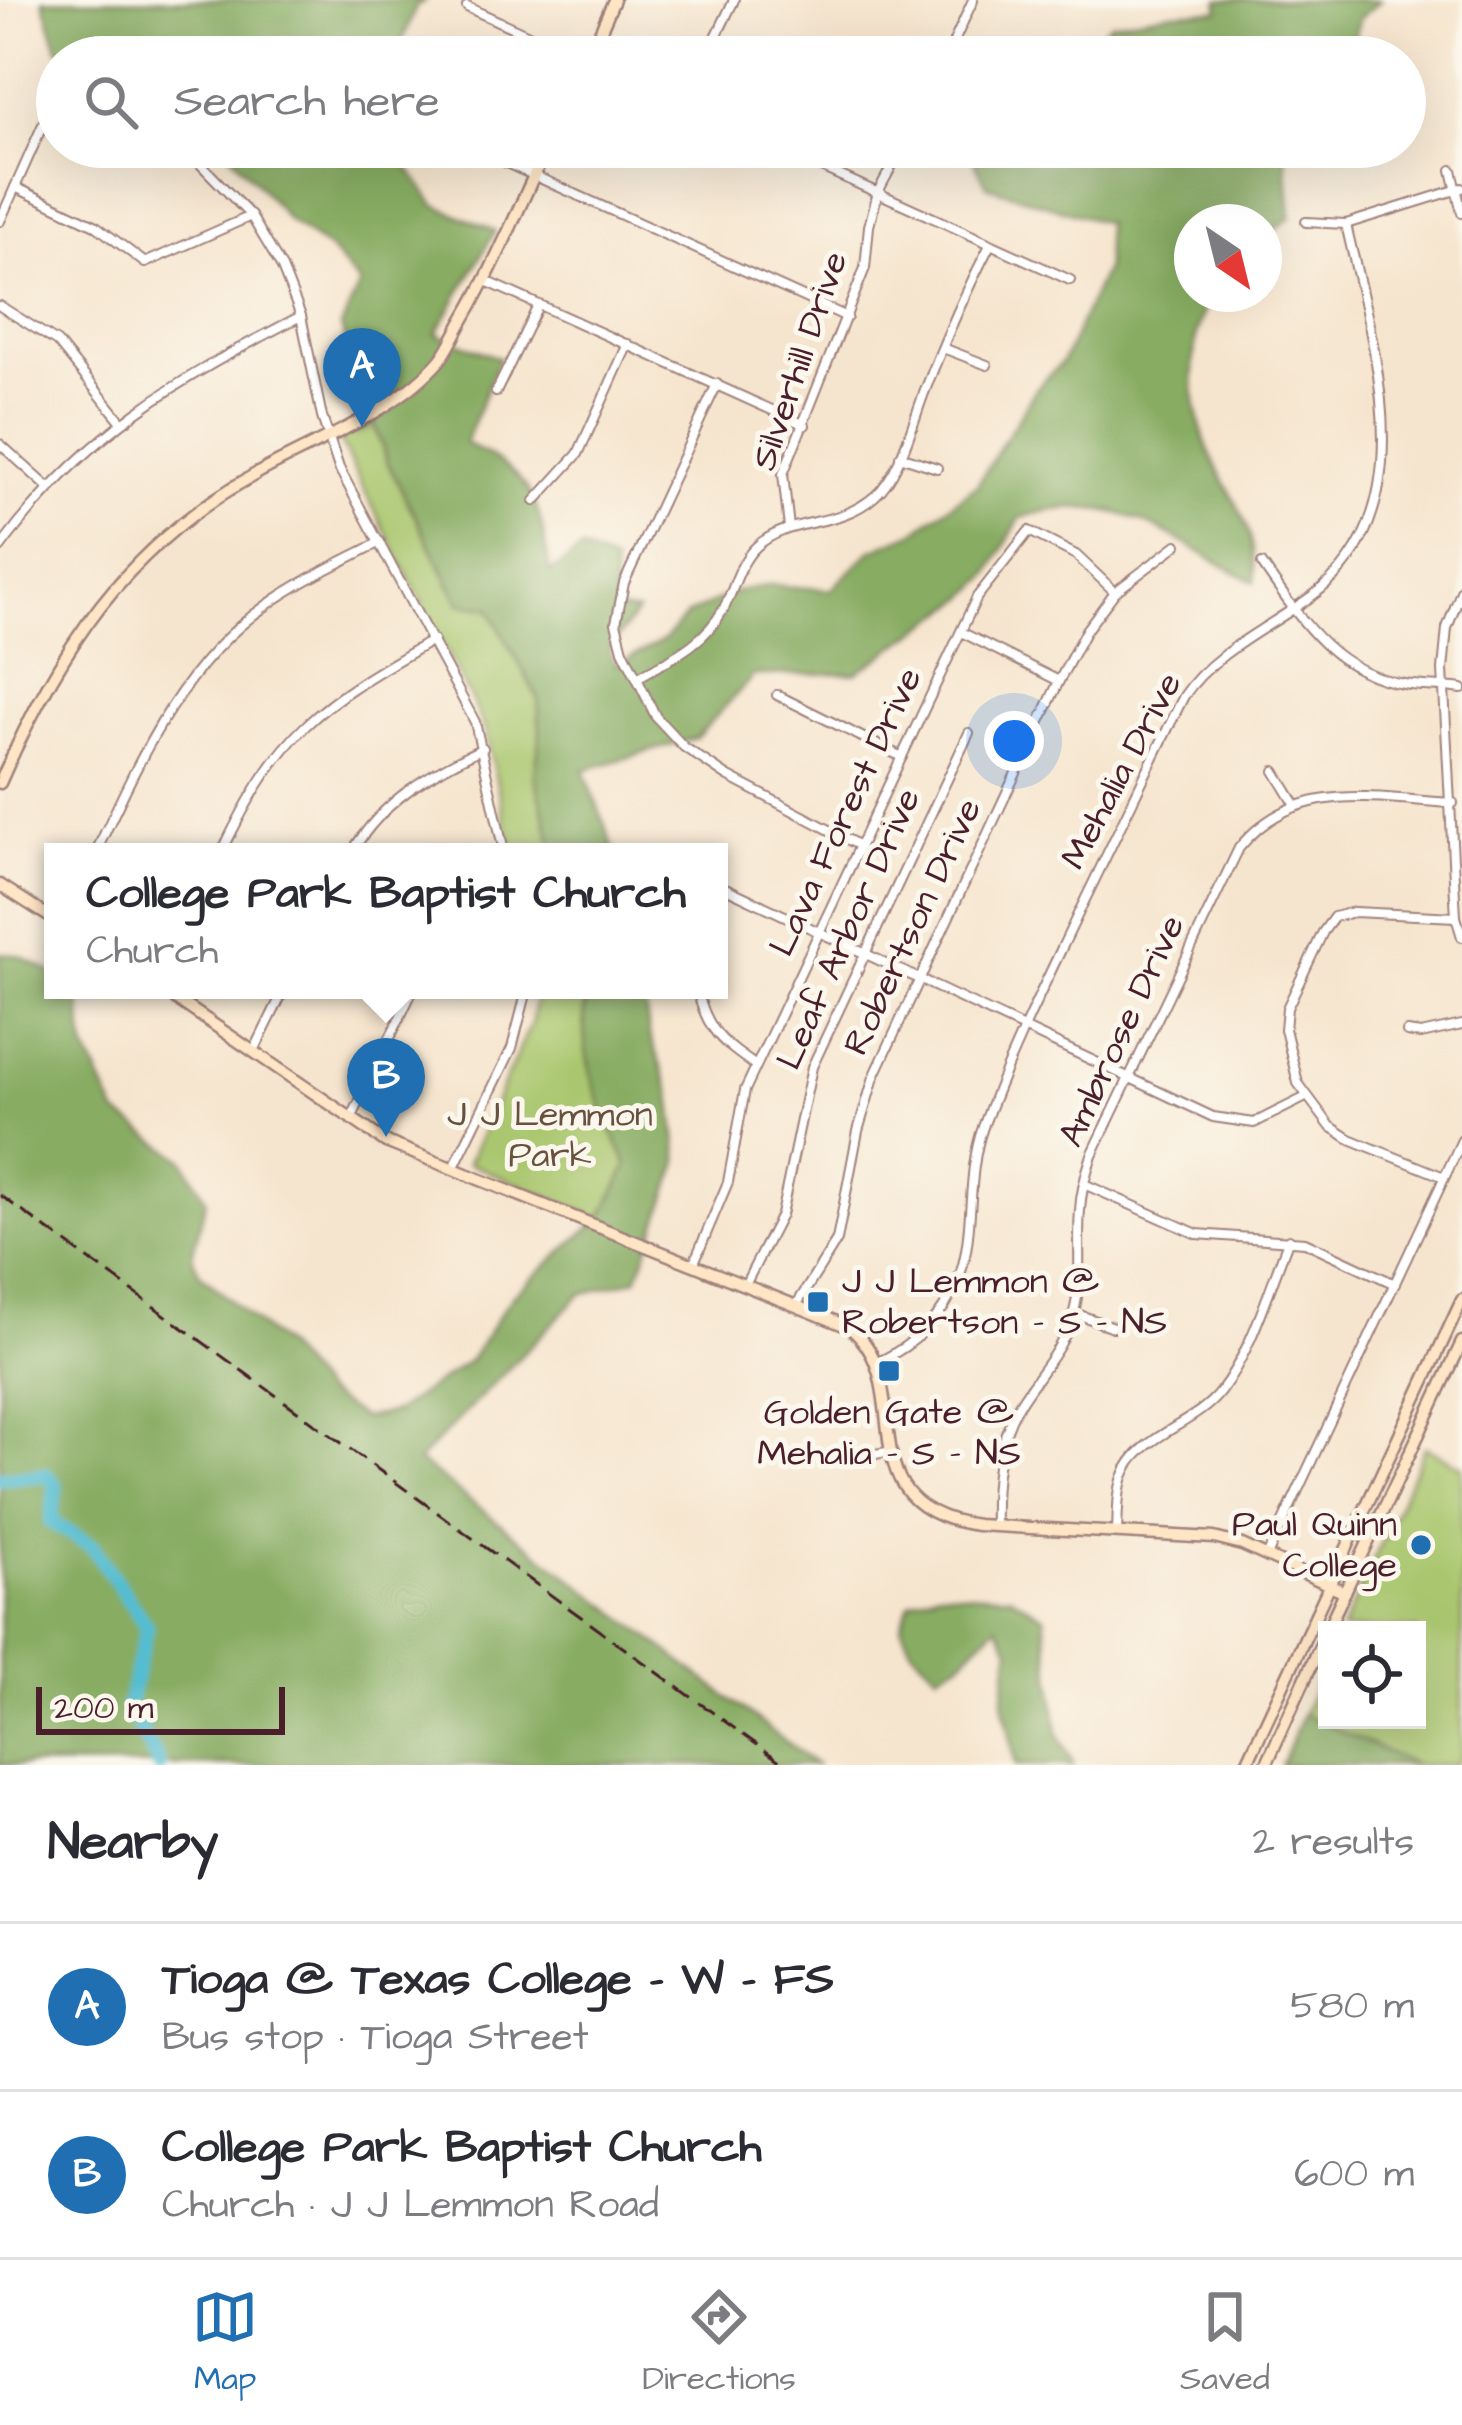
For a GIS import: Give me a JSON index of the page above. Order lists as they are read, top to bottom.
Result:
{
  "streets": {
    "street": [
      "Silverhill Drive",
      "Mehalia Drive",
      "Lava Forest Drive",
      "Robertson Drive",
      "Leaf Arbor Drive",
      "Ambrose Drive"
    ]
  },
  "crossings": [
    ["Lava Forest Drive", "Robertson Drive"]
  ],
  "parks": ["J J Lemmon Park"],
  "places": {
    "transit": ["J J Lemmon @ Robertson - S - NS", "Golden Gate @ Mehalia - S - NS"],
    "other": ["Paul Quinn College"]
  },
  "scale_bar": "200 m",
  "north": "bottom right",
  "page": {
    "search": "Search here",
    "pins": ["A", "B"],
    "popup": ["College Park Baptist Church", "Church"],
    "scale": "200 m",
    "heading": ["Nearby", "2 results"],
    "list": [
      {
        "mark": "A",
        "name": "Tioga @ Texas College - W - FS",
        "note": "Bus stop · Tioga Street",
        "value": "580 m"
      },
      {
        "mark": "B",
        "name": "College Park Baptist Church",
        "note": "Church · J J Lemmon Road",
        "value": "600 m"
      }
    ],
    "nav": ["Map", "Directions", "Saved"]
  }
}
